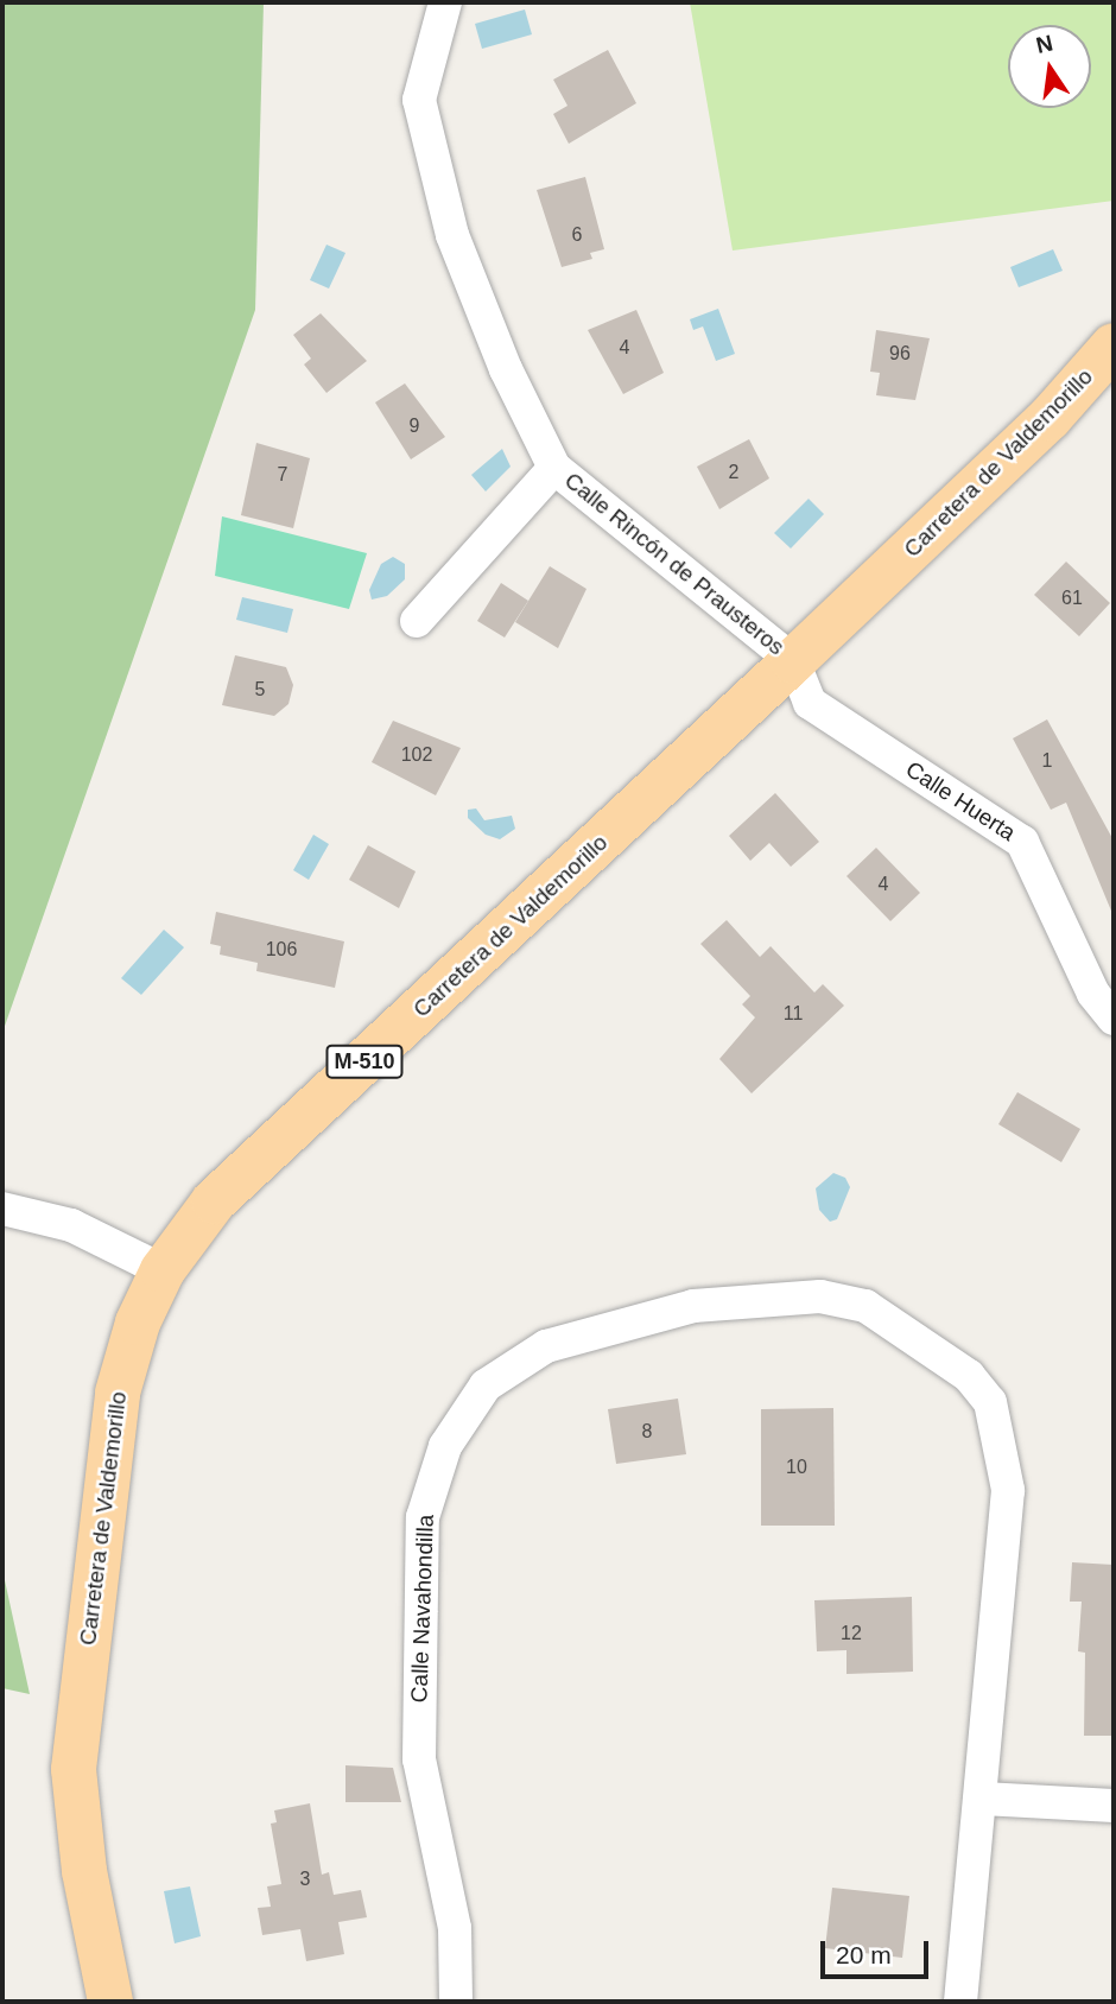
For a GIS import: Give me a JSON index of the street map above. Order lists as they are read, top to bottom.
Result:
{
  "streets": {
    "main road": ["Carretera de Valdemorillo", "M-510"],
    "street": ["Calle Rincón de Prausteros", "Calle Huerta", "Calle Navahondilla"]
  },
  "crossings": [
    ["Carretera de Valdemorillo", "Calle Rincón de Prausteros"],
    ["Carretera de Valdemorillo", "Calle Huerta"],
    ["Calle Rincón de Prausteros", "Calle Huerta"]
  ],
  "house_numbers": [
    "6",
    "4",
    "96",
    "9",
    "2",
    "7",
    "61",
    "5",
    "102",
    "1",
    "4",
    "106",
    "11",
    "8",
    "10",
    "12",
    "3"
  ],
  "scale_bar": "20 m",
  "north": "top"
}
